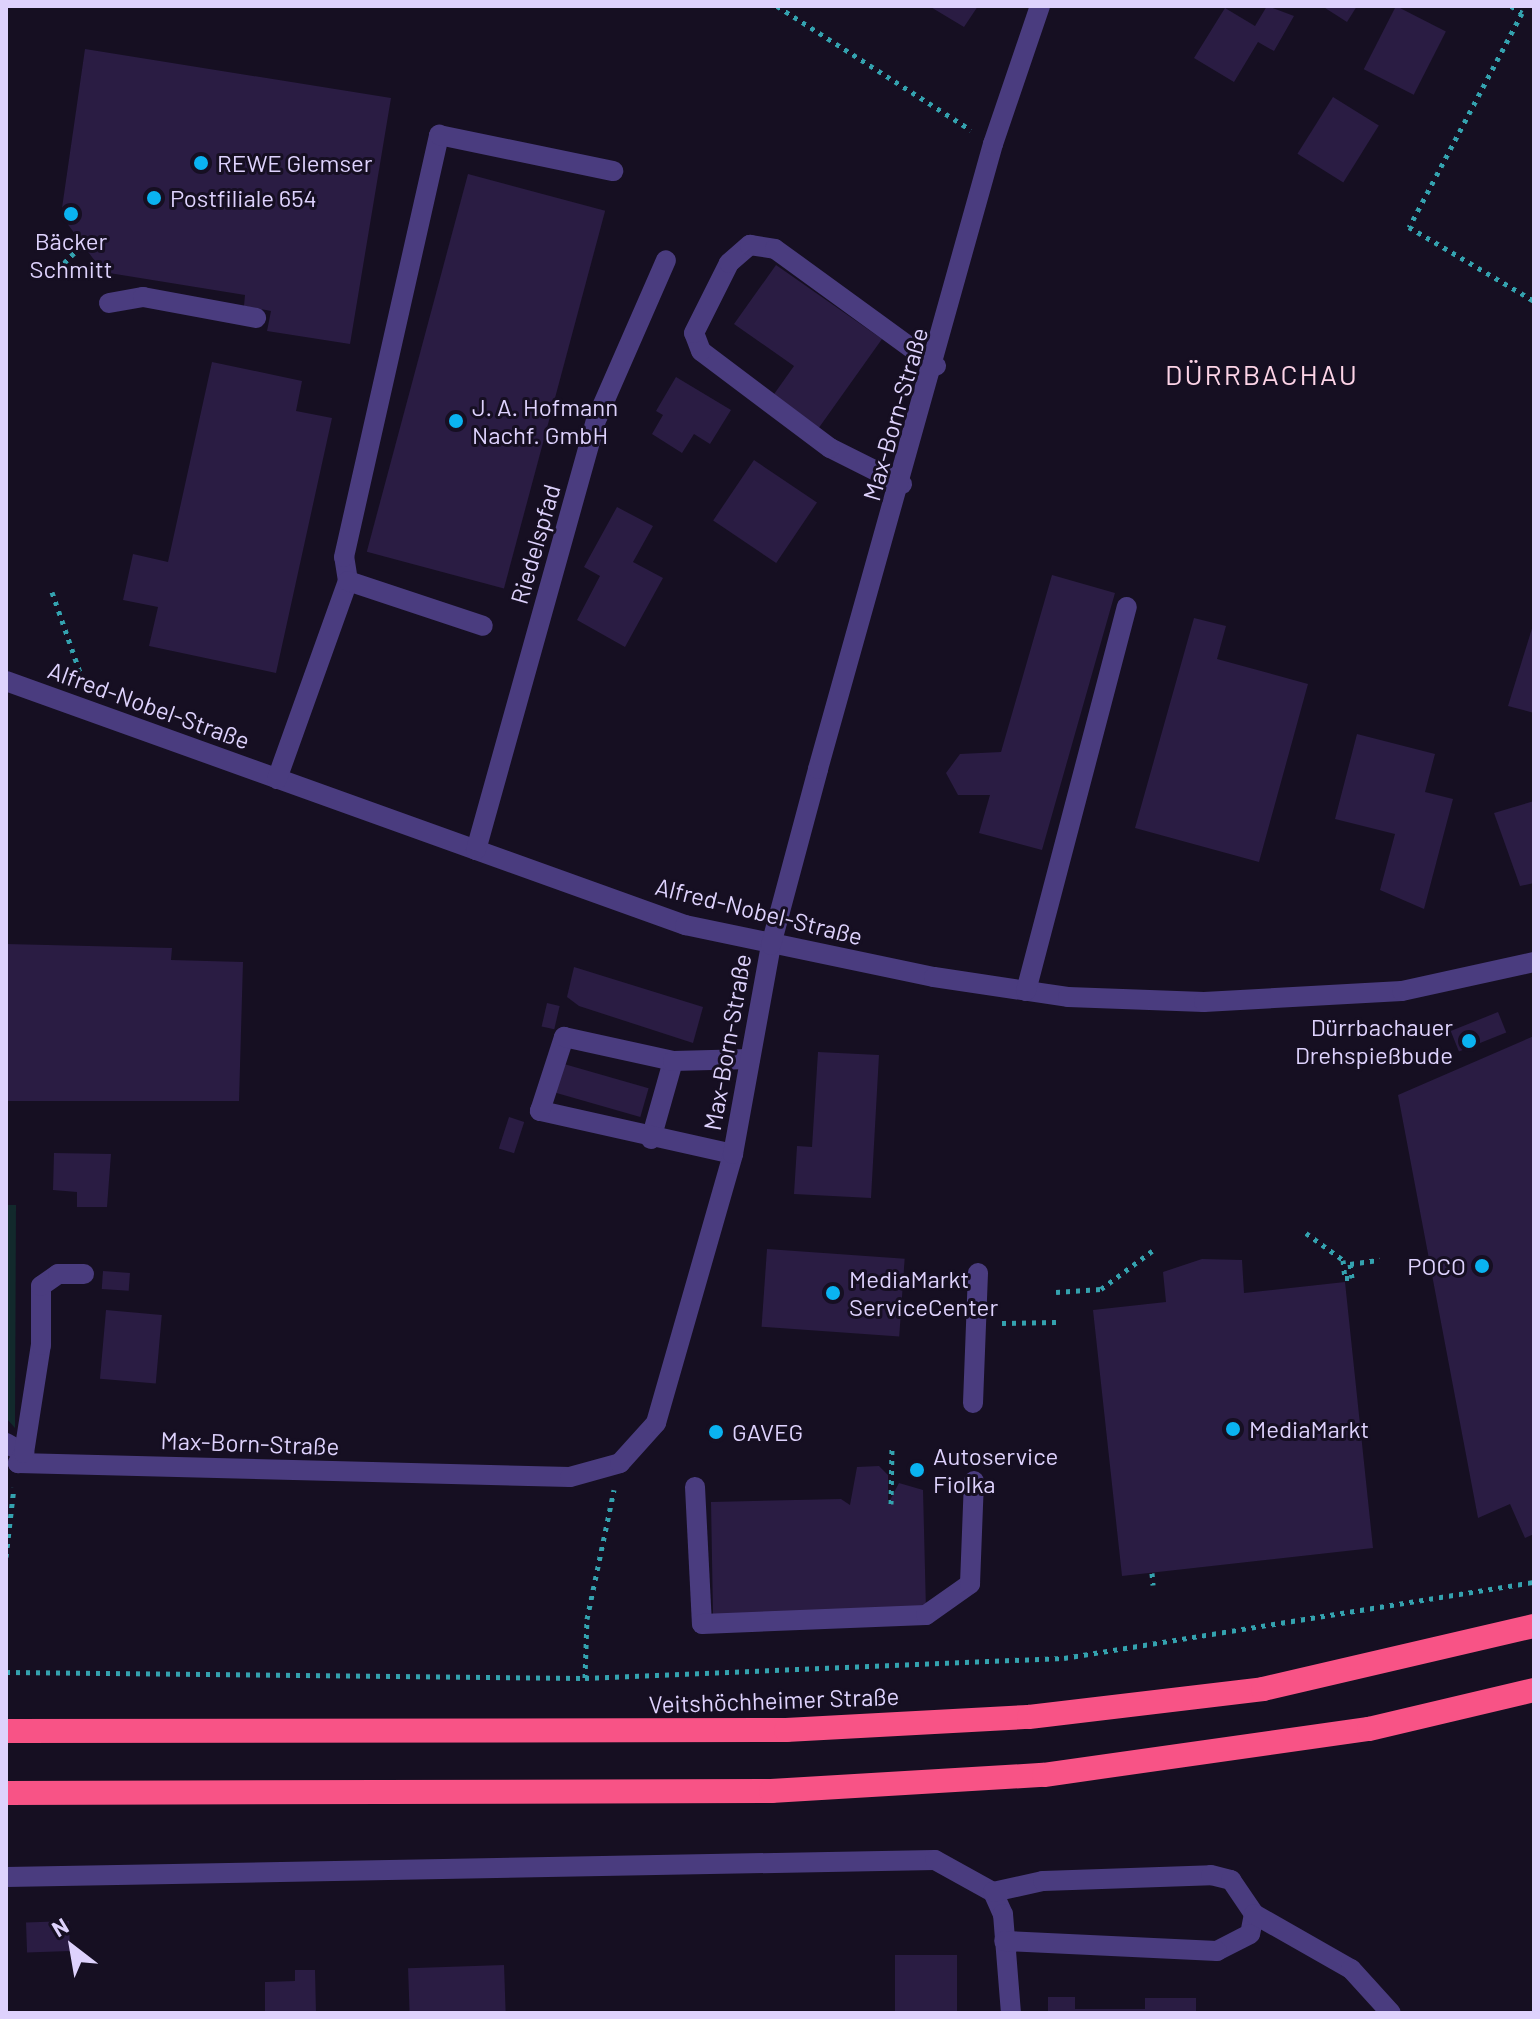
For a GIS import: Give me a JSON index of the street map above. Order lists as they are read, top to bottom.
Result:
{
  "streets": {
    "highway": ["Veitshöchheimer Straße"],
    "street": ["Max-Born-Straße", "Riedelspfad", "Alfred-Nobel-Straße"]
  },
  "crossings": [
    ["Max-Born-Straße", "Alfred-Nobel-Straße"],
    ["Riedelspfad", "Alfred-Nobel-Straße"]
  ],
  "districts": ["DÜRRBACHAU"],
  "places": [
    "REWE Glemser",
    "Postfiliale 654",
    "Bäcker Schmitt",
    "J. A. Hofmann Nachf. GmbH",
    "Dürrbachauer Drehspießbude",
    "POCO",
    "MediaMarkt ServiceCenter",
    "MediaMarkt",
    "GAVEG",
    "Autoservice Fiolka"
  ],
  "north": "top left"
}
